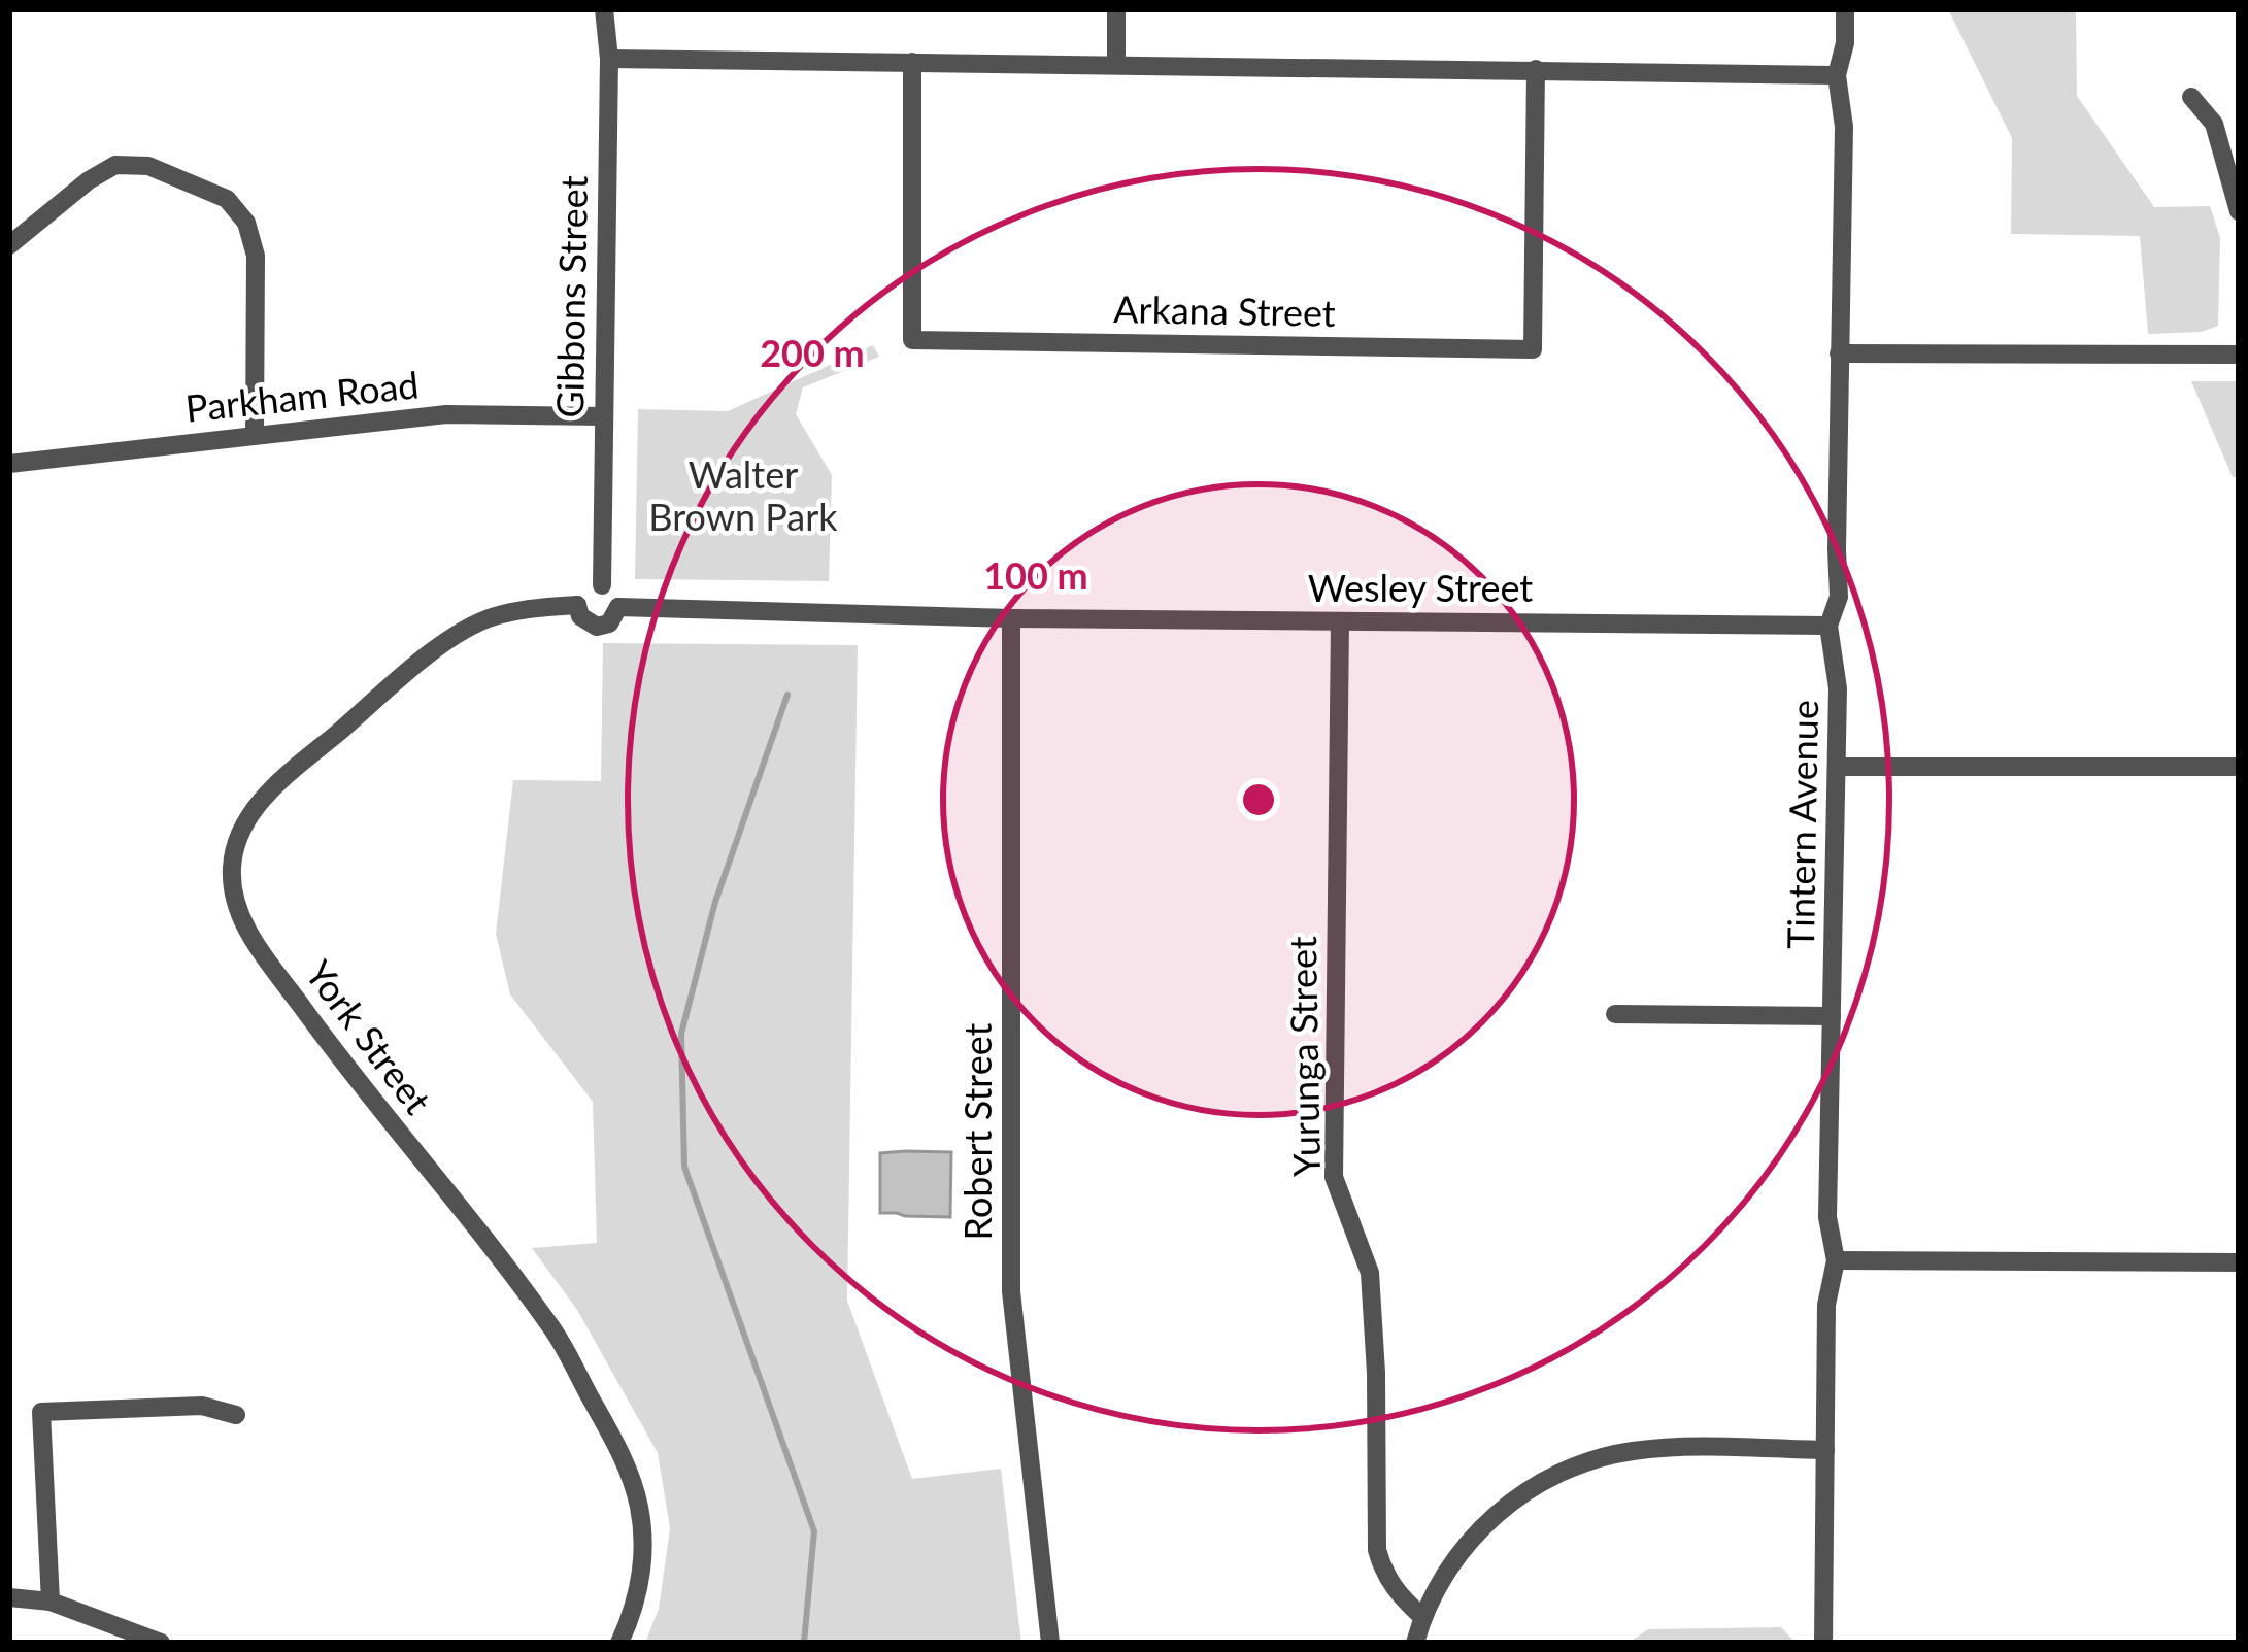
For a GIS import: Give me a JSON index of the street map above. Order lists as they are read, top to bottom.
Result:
{
  "streets": {
    "street": [
      "Gibbons Street",
      "Arkana Street",
      "Parkham Road",
      "Wesley Street",
      "Tintern Avenue",
      "York Street",
      "Yurunga Street",
      "Robert Street"
    ]
  },
  "crossings": [
    ["Gibbons Street", "Parkham Road"],
    ["Gibbons Street", "York Street"],
    ["Wesley Street", "Tintern Avenue"],
    ["Wesley Street", "Yurunga Street"],
    ["Wesley Street", "Robert Street"]
  ],
  "parks": ["Walter Brown Park"],
  "rings": ["200 m", "100 m"]
}
